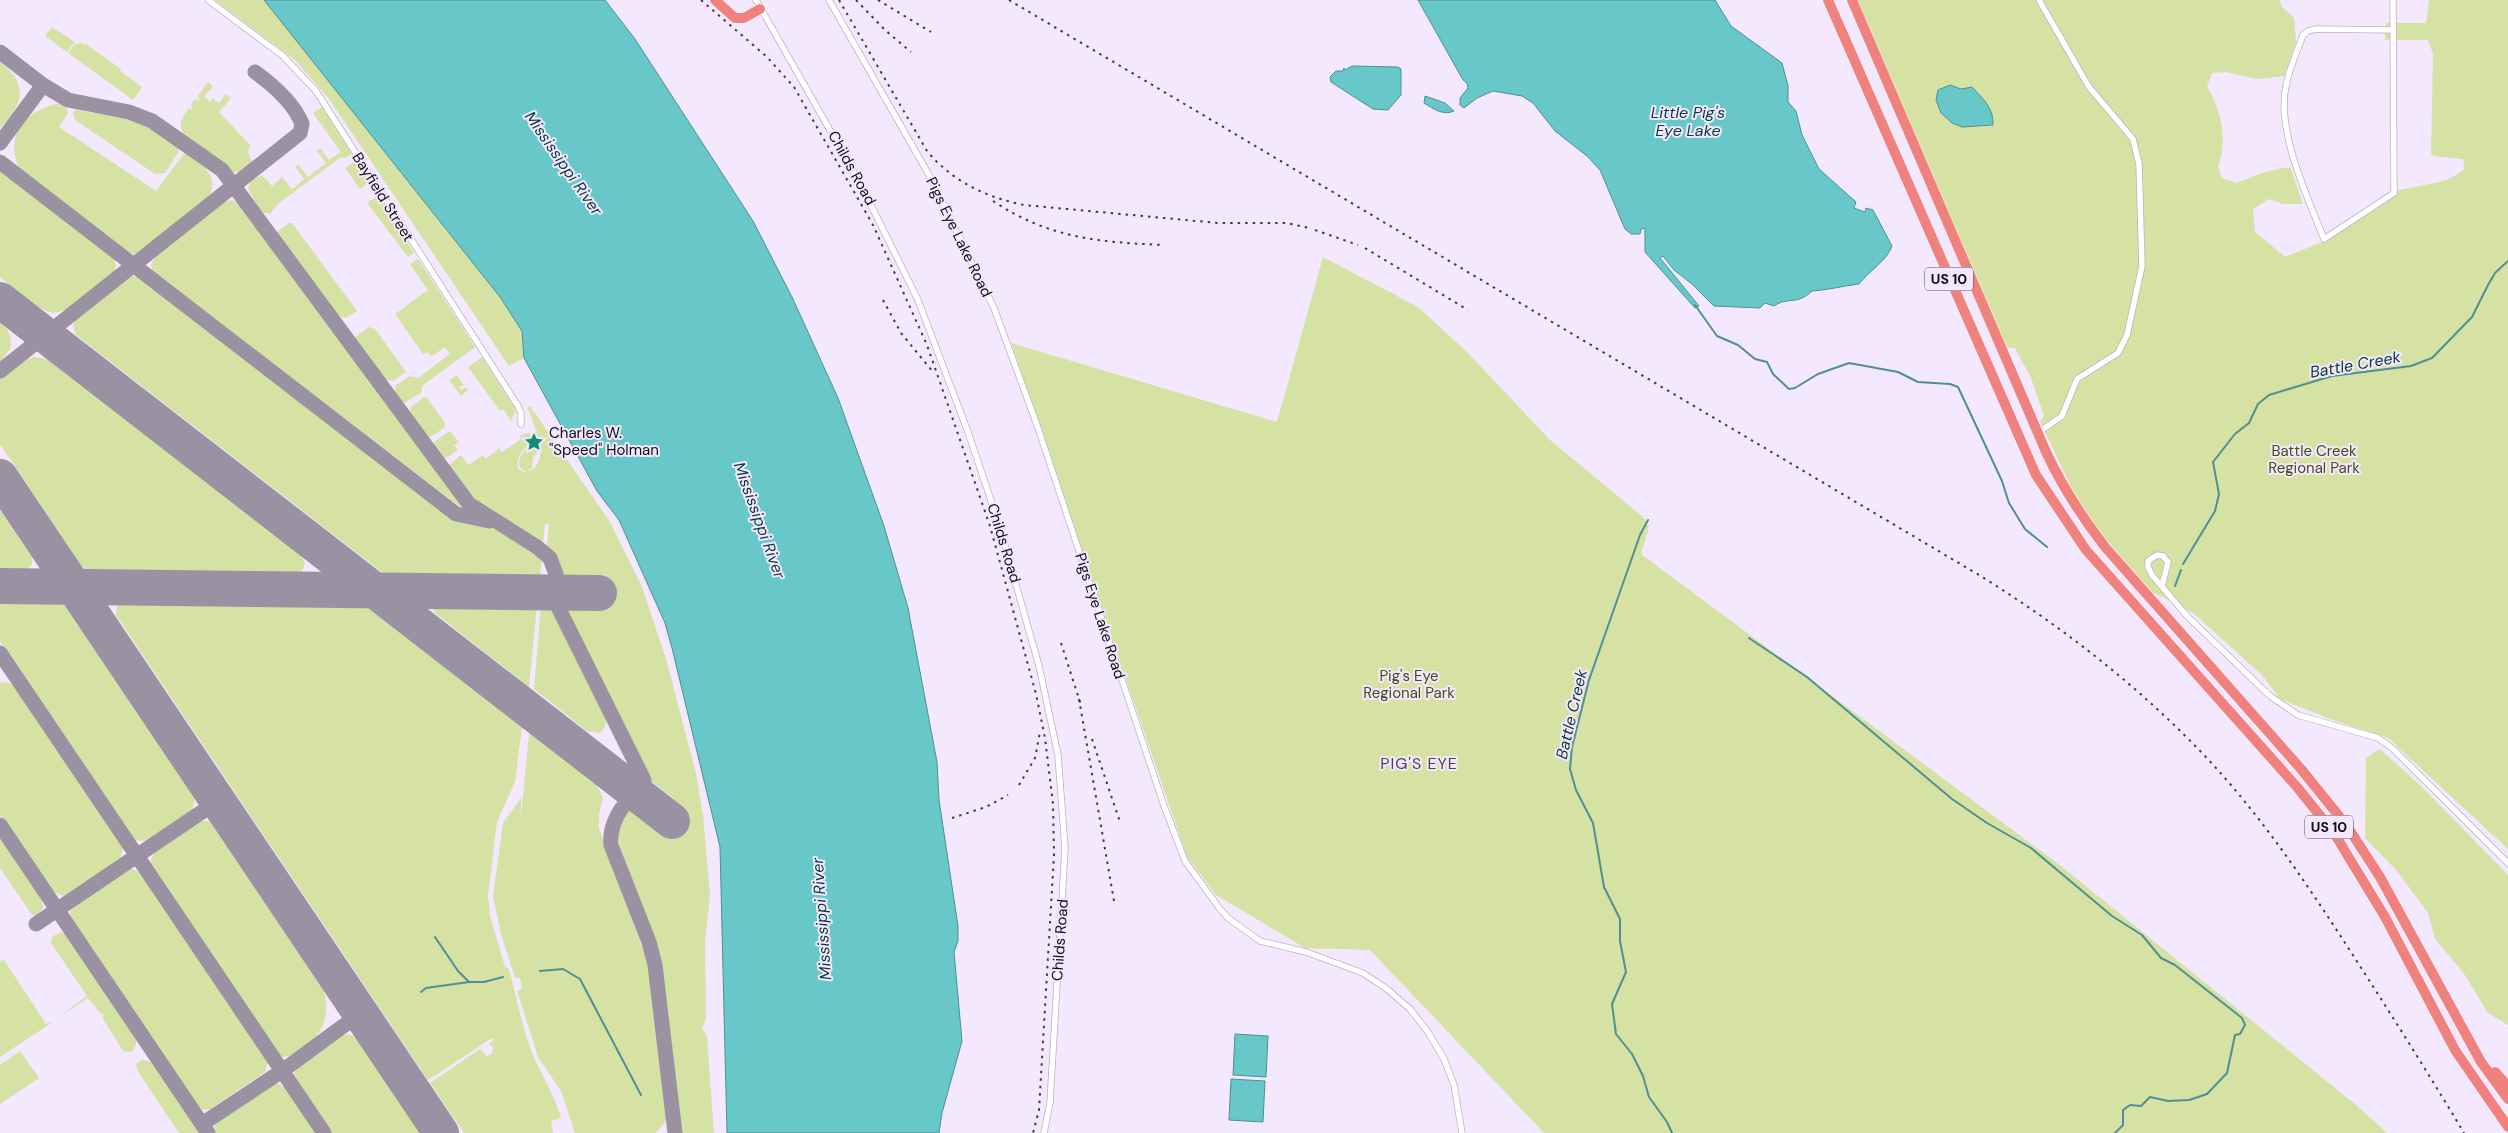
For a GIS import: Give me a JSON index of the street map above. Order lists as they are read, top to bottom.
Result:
{
  "streets": {
    "highway": ["US 10"],
    "street": ["Childs Road", "Bayfield Street", "Pigs Eye Lake Road"]
  },
  "districts": ["PIG'S EYE"],
  "water": ["Little Pig's Eye Lake", "Mississippi River", "Battle Creek"],
  "parks": ["Battle Creek Regional Park", "Pig's Eye Regional Park"],
  "places": {
    "place": ["Charles W. \"Speed\" Holman"]
  }
}
